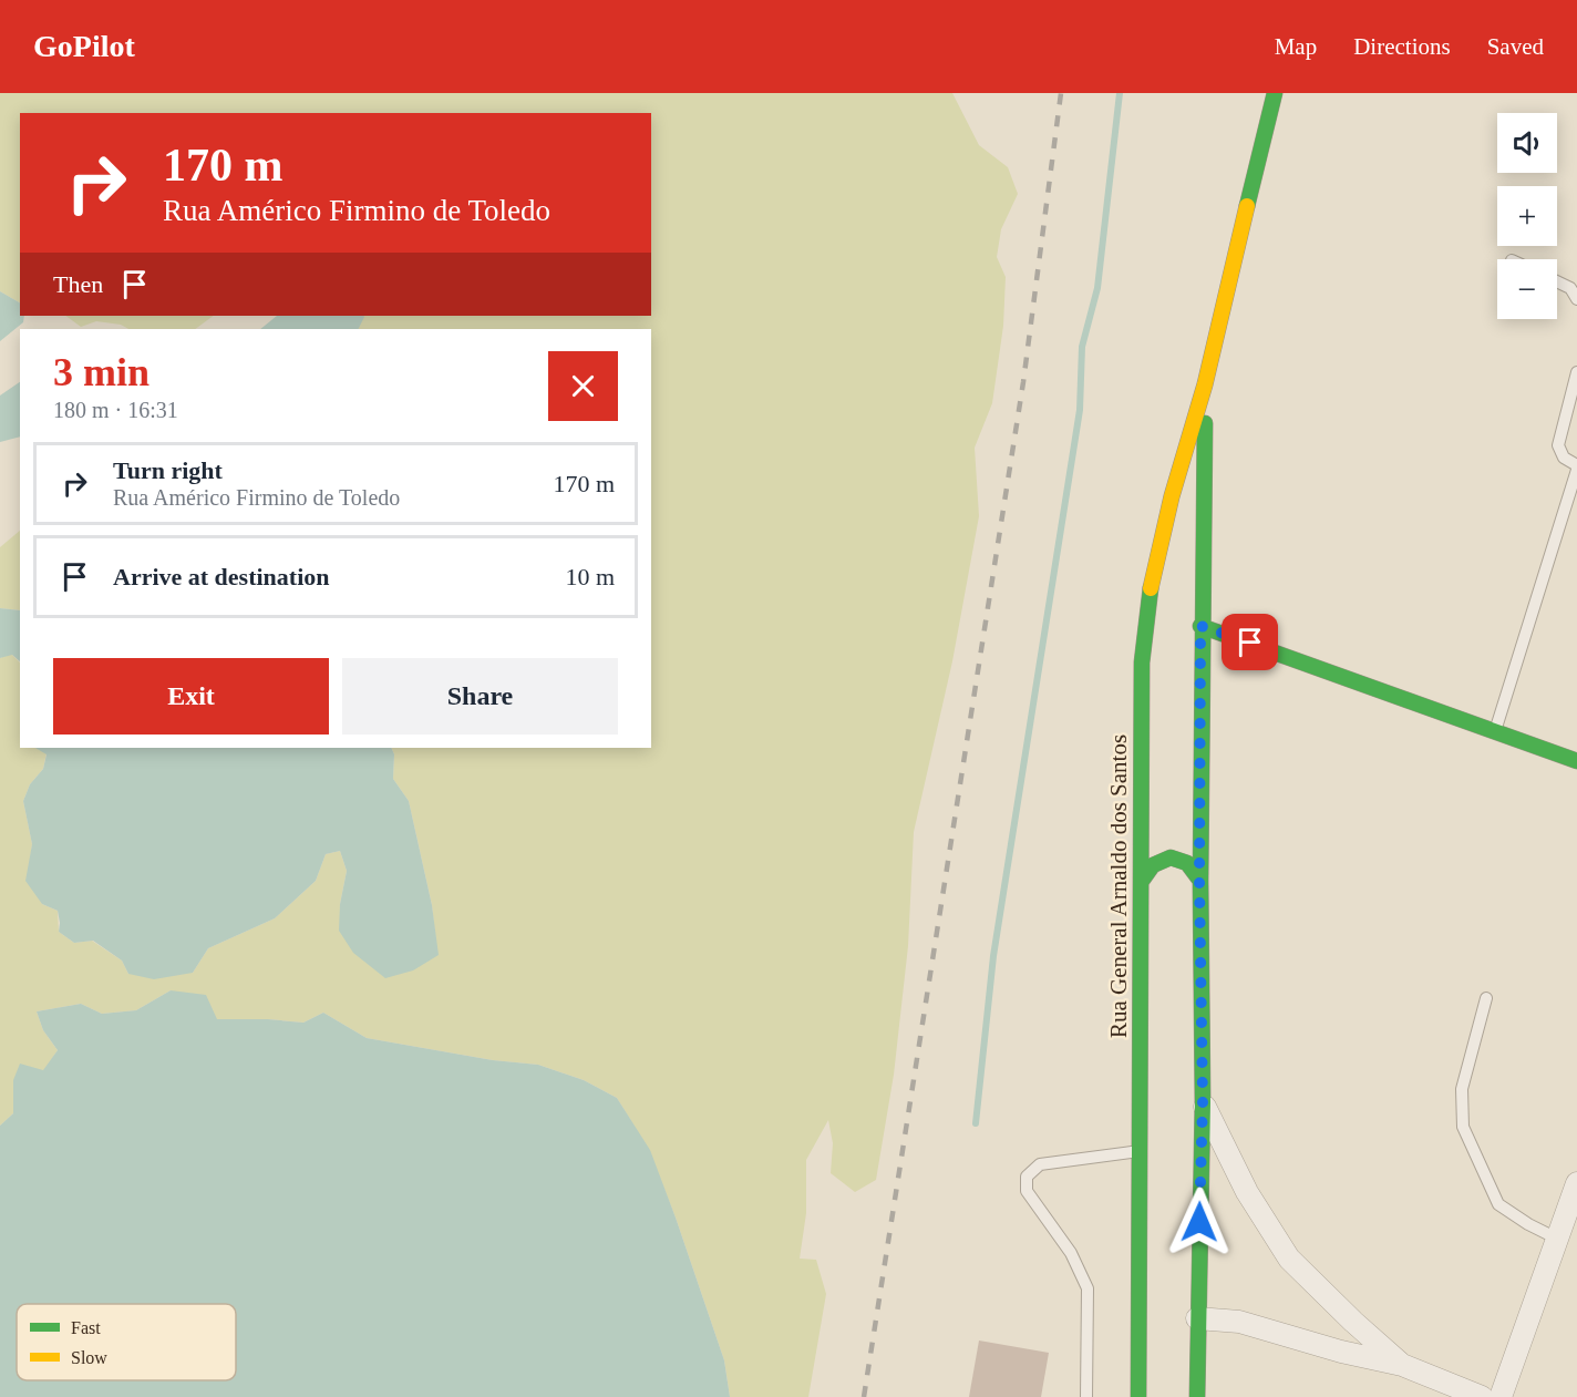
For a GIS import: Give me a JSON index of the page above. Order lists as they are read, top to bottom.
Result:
{
  "streets": {
    "street": ["Rua General Arnaldo dos Santos"]
  },
  "legend": ["Fast", "Slow"],
  "page": {
    "header": "GoPilot",
    "nav": ["Map", "Directions", "Saved"],
    "map_buttons": ["+", "−"],
    "turn": ["170 m", "Rua Américo Firmino de Toledo"],
    "then": "Then",
    "heading": ["3 min", "180 m · 16:31"],
    "list": [
      {
        "name": "Turn right",
        "note": "Rua Américo Firmino de Toledo",
        "value": "170 m"
      },
      {
        "name": "Arrive at destination",
        "value": "10 m"
      }
    ],
    "buttons": ["Exit", "Share"]
  }
}
